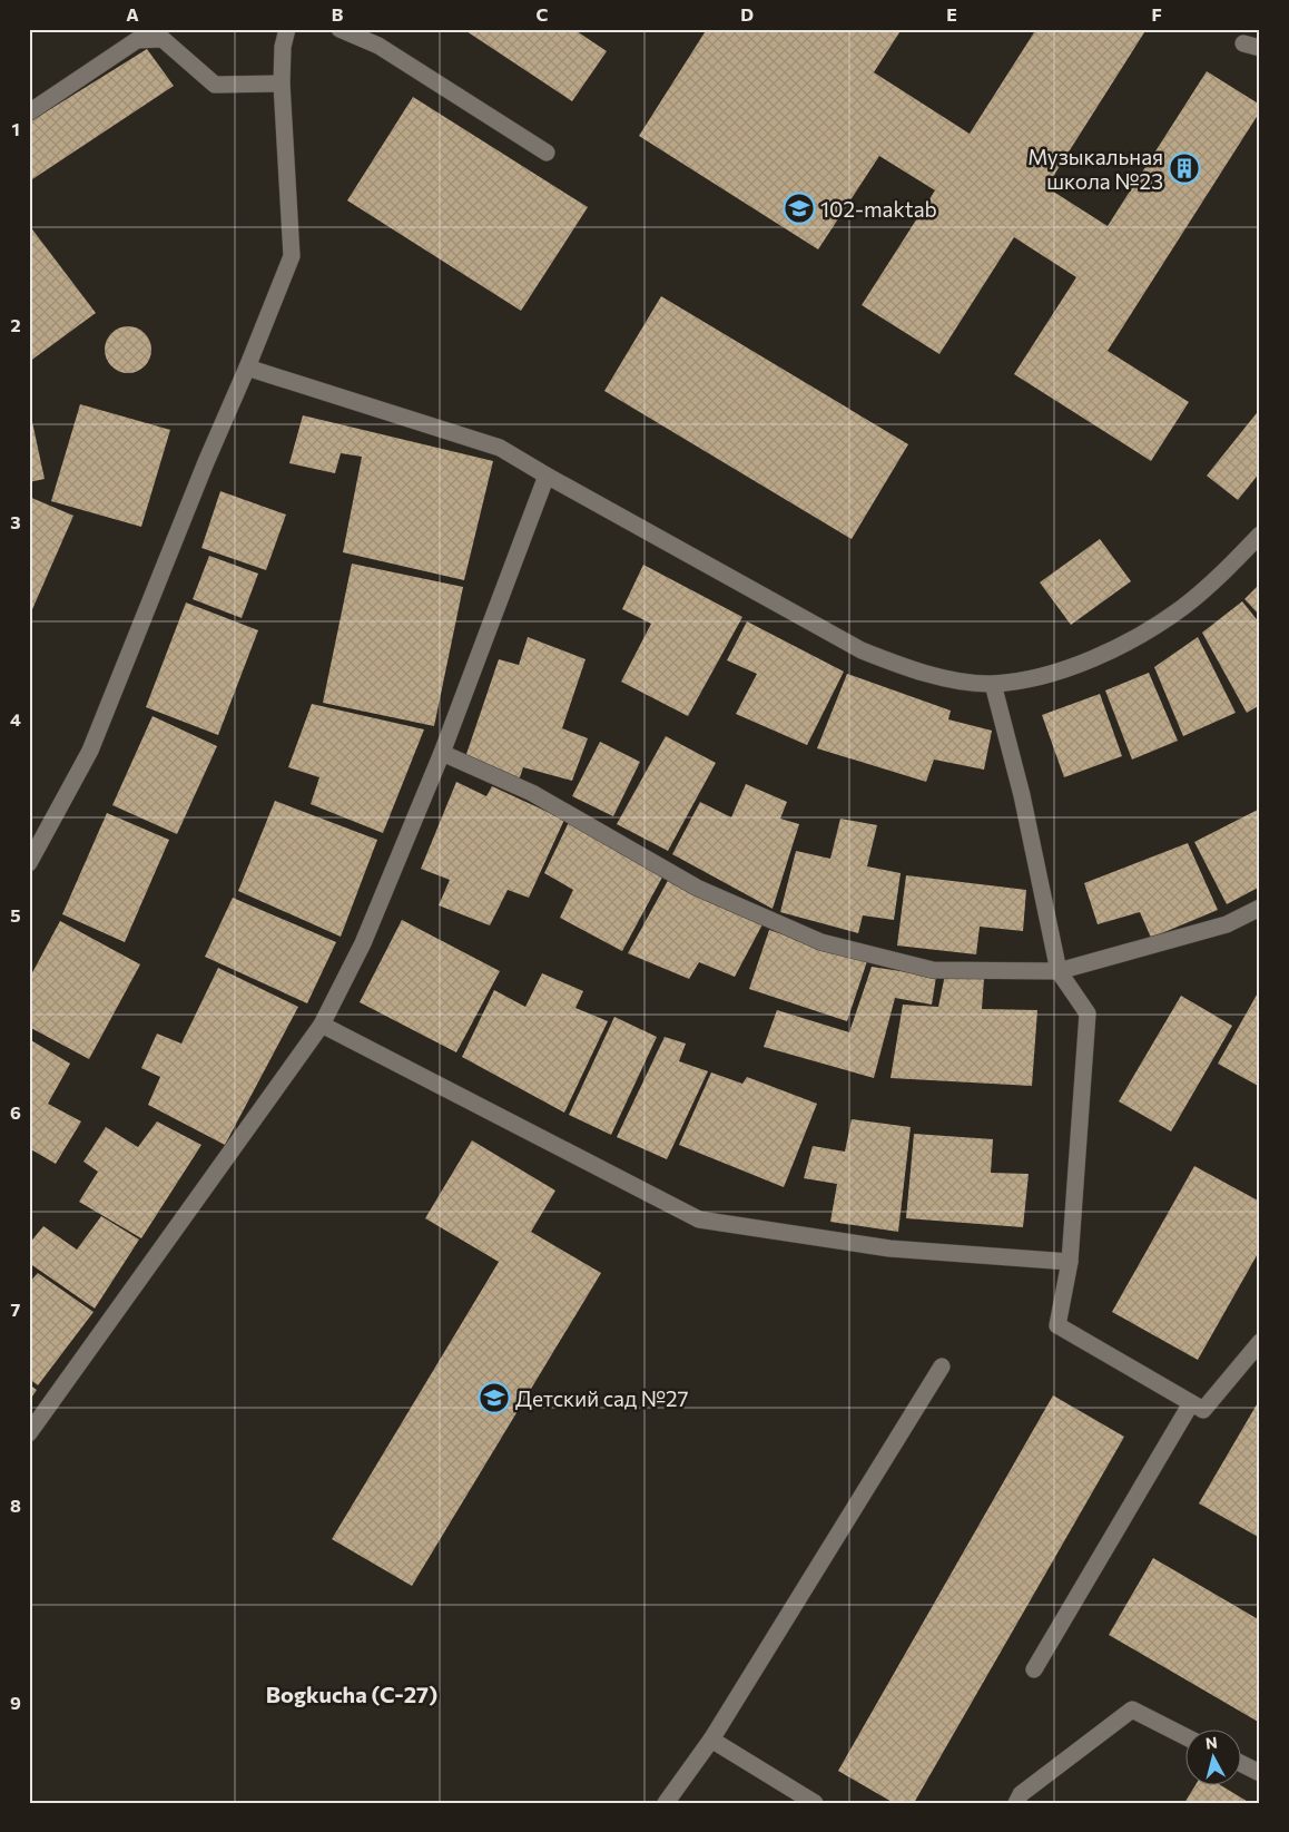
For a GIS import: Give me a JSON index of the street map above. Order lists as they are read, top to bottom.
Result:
{
  "districts": ["Bogkucha (C-27)"],
  "places": {
    "building": ["Музыкальная школа №23"],
    "school or university": ["102-maktab", "Детский сад №27"]
  },
  "north": "top",
  "grid": {
    "columns": [
      "A",
      "B",
      "C",
      "D",
      "E",
      "F"
    ],
    "rows": [
      "1",
      "2",
      "3",
      "4",
      "5",
      "6",
      "7",
      "8",
      "9"
    ]
  }
}
